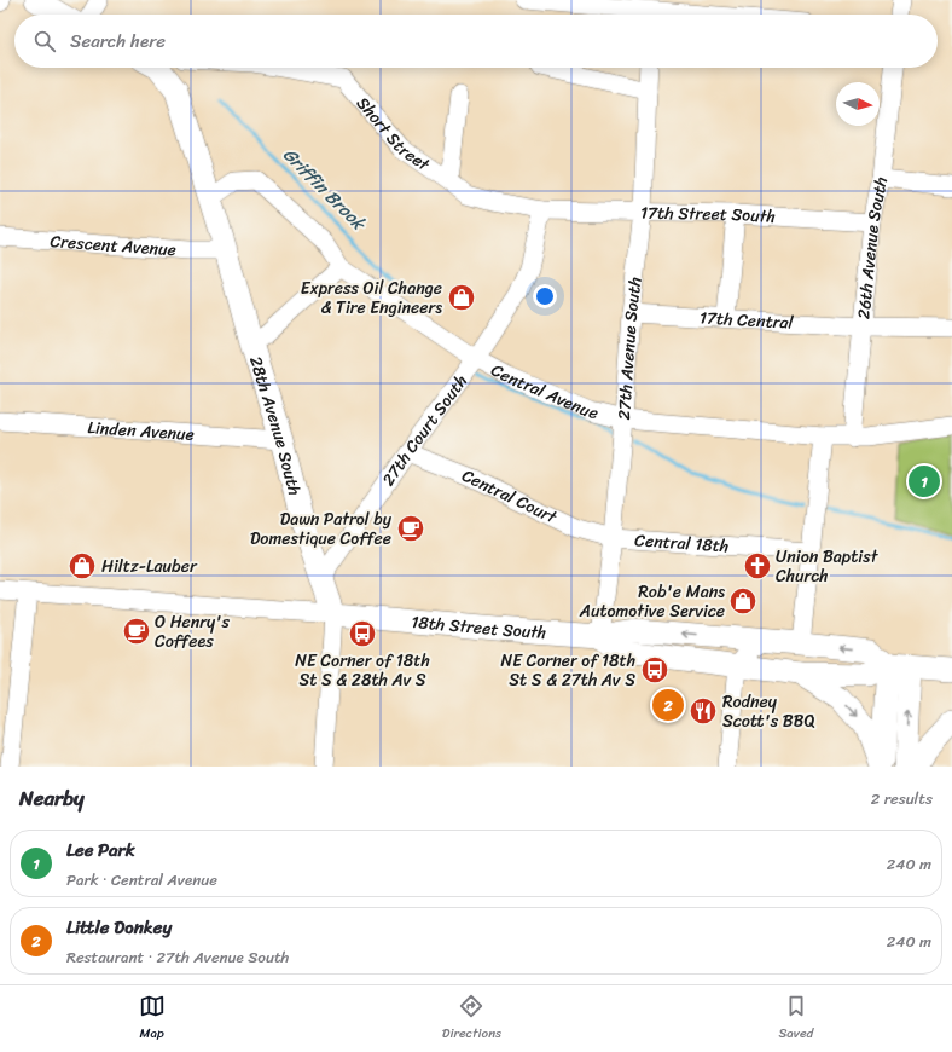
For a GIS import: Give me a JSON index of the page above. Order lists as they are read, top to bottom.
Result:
{
  "streets": {
    "main road": ["28th Avenue South", "18th Street South"],
    "street": [
      "Short Street",
      "17th Street South",
      "Crescent Avenue",
      "26th Avenue South",
      "17th Central",
      "27th Avenue South",
      "Central Avenue",
      "Linden Avenue",
      "27th Court South",
      "Central Court",
      "Central 18th"
    ]
  },
  "crossings": [
    ["17th Street South", "26th Avenue South"],
    ["17th Street South", "27th Avenue South"],
    ["17th Street South", "27th Court South"],
    ["Crescent Avenue", "28th Avenue South"],
    ["26th Avenue South", "17th Central"],
    ["26th Avenue South", "Central Avenue"],
    ["17th Central", "27th Avenue South"],
    ["27th Avenue South", "Central Avenue"],
    ["27th Avenue South", "Central Court"],
    ["27th Avenue South", "Central 18th"],
    ["27th Avenue South", "18th Street South"],
    ["Central Avenue", "28th Avenue South"],
    ["Central Avenue", "27th Court South"],
    ["28th Avenue South", "Linden Avenue"],
    ["28th Avenue South", "27th Court South"],
    ["28th Avenue South", "18th Street South"],
    ["27th Court South", "Central Court"],
    ["Central Court", "Central 18th"]
  ],
  "water": ["Griffin Brook"],
  "places": {
    "shop": ["Express Oil Change & Tire Engineers", "Hiltz-Lauber", "Rob'e Mans Automotive Service"],
    "cafe": ["Dawn Patrol by Domestique Coffee", "O Henry's Coffees"],
    "church": ["Union Baptist Church"],
    "bus stop": ["NE Corner of 18th St S & 28th Av S", "NE Corner of 18th St S & 27th Av S"],
    "restaurant": ["Rodney Scott's BBQ"]
  },
  "north": "right",
  "page": {
    "search": "Search here",
    "pins": ["1", "2"],
    "heading": ["Nearby", "2 results"],
    "list": [
      {
        "mark": "1",
        "name": "Lee Park",
        "note": "Park · Central Avenue",
        "value": "240 m"
      },
      {
        "mark": "2",
        "name": "Little Donkey",
        "note": "Restaurant · 27th Avenue South",
        "value": "240 m"
      }
    ],
    "nav": ["Map", "Directions", "Saved"]
  }
}
